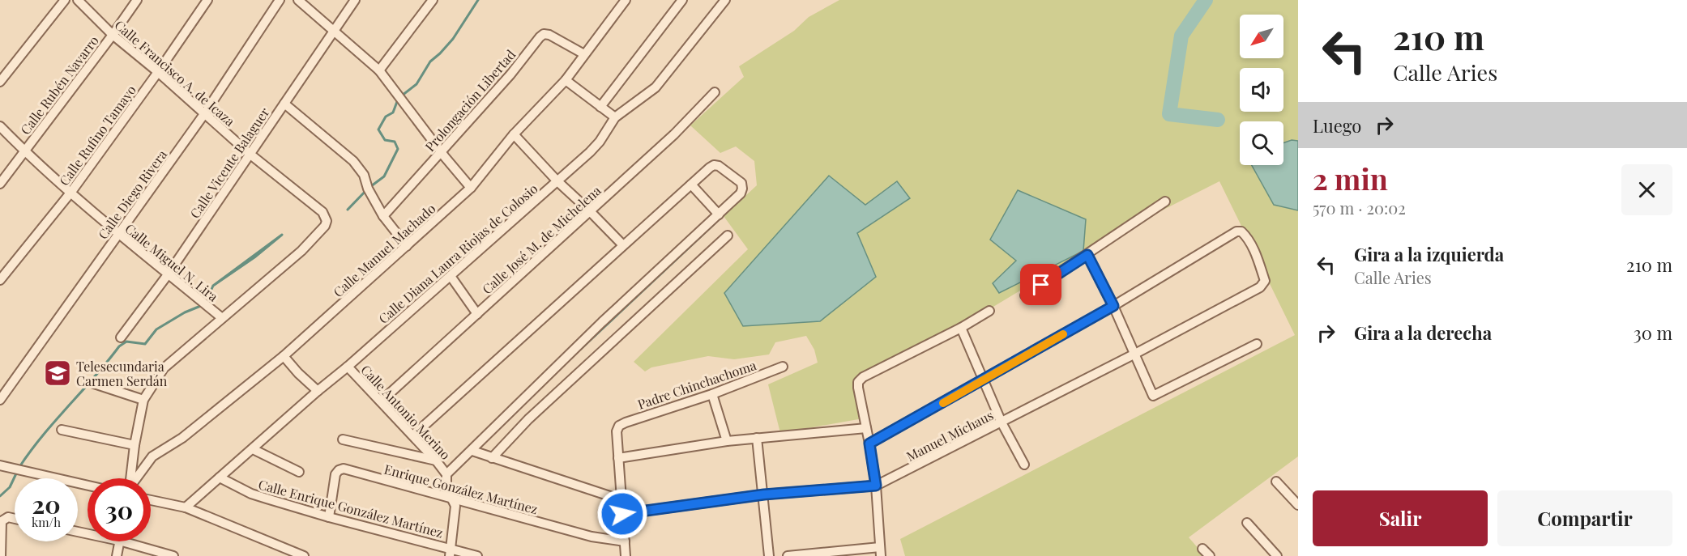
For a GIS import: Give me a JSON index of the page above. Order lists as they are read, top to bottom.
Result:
{
  "streets": {
    "street": [
      "Calle Francisco A. de Icaza",
      "Calle Rubén Navarro",
      "Prolongación Libertad",
      "Calle Rufino Tamayo",
      "Calle Vicente Balaguer",
      "Calle Diego Rivera",
      "Calle José M. de Michelena",
      "Calle Manuel Machado",
      "Calle Diana Laura Riojas de Colosio",
      "Calle Miguel N. Lira",
      "Padre Chinchachoma",
      "Calle Antonio Merino",
      "Manuel Michaus",
      "Enrique González Martínez",
      "Calle Enrique González Martínez"
    ]
  },
  "crossings": [
    ["Calle Francisco A. de Icaza", "Calle Rubén Navarro"],
    ["Calle Francisco A. de Icaza", "Calle Rufino Tamayo"],
    ["Calle Francisco A. de Icaza", "Calle Vicente Balaguer"],
    ["Calle Francisco A. de Icaza", "Calle Diego Rivera"],
    ["Calle Francisco A. de Icaza", "Calle Manuel Machado"],
    ["Calle Rubén Navarro", "Calle Miguel N. Lira"],
    ["Prolongación Libertad", "Calle Manuel Machado"],
    ["Calle Rufino Tamayo", "Calle Miguel N. Lira"],
    ["Calle Vicente Balaguer", "Calle Miguel N. Lira"],
    ["Calle Diego Rivera", "Calle Miguel N. Lira"],
    ["Calle José M. de Michelena", "Calle Antonio Merino"],
    ["Calle Manuel Machado", "Calle Miguel N. Lira"],
    ["Calle Diana Laura Riojas de Colosio", "Calle Antonio Merino"],
    ["Calle Diana Laura Riojas de Colosio", "Calle Enrique González Martínez"],
    ["Enrique González Martínez", "Calle Enrique González Martínez"]
  ],
  "places": {
    "school or university": ["Telesecundaria Carmen Serdán"]
  },
  "north": "bottom left",
  "page": {
    "turn": ["210 m", "Calle Aries"],
    "then": "Luego",
    "heading": ["2 min", "570 m · 20:02"],
    "list": [
      {
        "name": "Gira a la izquierda",
        "note": "Calle Aries",
        "value": "210 m"
      },
      {
        "name": "Gira a la derecha",
        "value": "30 m"
      }
    ],
    "speed": "20 km/h",
    "limit": "30",
    "buttons": ["Salir", "Compartir"]
  }
}
